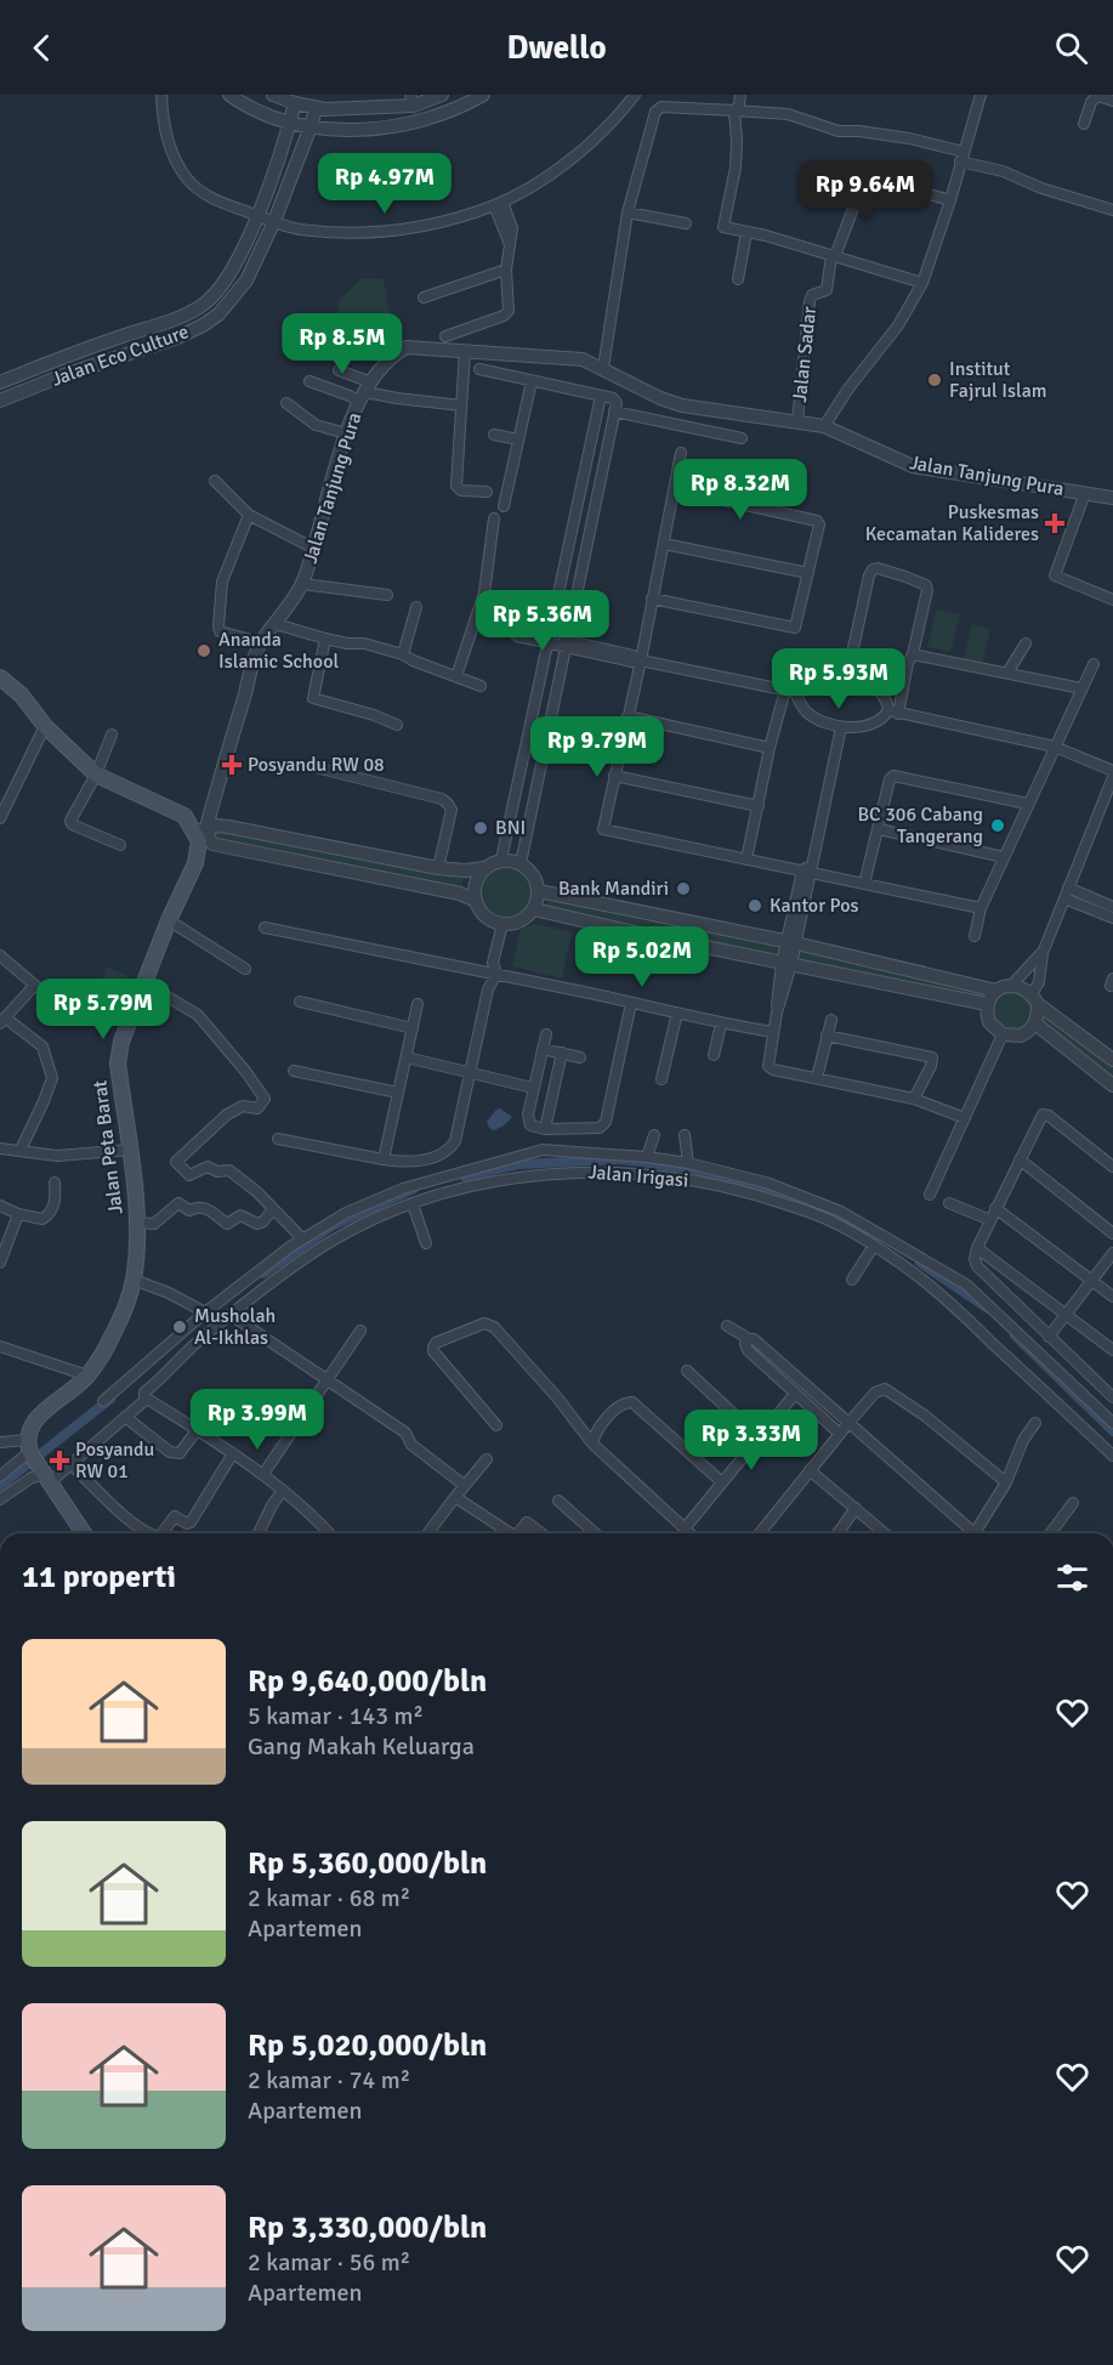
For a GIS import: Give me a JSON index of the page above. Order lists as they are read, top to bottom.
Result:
{
  "streets": {
    "main road": ["Jalan Peta Barat"],
    "street": [
      "Jalan Sadar",
      "Jalan Eco Culture",
      "Jalan Tanjung Pura",
      "Jalan Irigasi"
    ]
  },
  "crossings": [
    ["Jalan Sadar", "Jalan Tanjung Pura"],
    ["Jalan Tanjung Pura", "Jalan Peta Barat"]
  ],
  "places": {
    "other": [
      "Institut Fajrul Islam",
      "Ananda Islamic School",
      "BC 306 Cabang Tangerang",
      "BNI",
      "Bank Mandiri",
      "Kantor Pos",
      "Musholah Al-Ikhlas"
    ],
    "health": ["Puskesmas Kecamatan Kalideres", "Posyandu RW 08", "Posyandu RW 01"]
  },
  "page": {
    "header": "Dwello",
    "price": [
      "Rp 4.97M",
      "Rp 9.64M",
      "Rp 8.5M",
      "Rp 8.32M",
      "Rp 5.36M",
      "Rp 5.93M",
      "Rp 9.79M",
      "Rp 5.02M",
      "Rp 5.79M",
      "Rp 3.99M",
      "Rp 3.33M"
    ],
    "heading": "11 properti",
    "list": [
      {
        "name": "Rp 9,640,000/bln",
        "note": "5 kamar · 143 m² · Gang Makah Keluarga"
      },
      {
        "name": "Rp 5,360,000/bln",
        "note": "2 kamar · 68 m² · Apartemen"
      },
      {
        "name": "Rp 5,020,000/bln",
        "note": "2 kamar · 74 m² · Apartemen"
      },
      {
        "name": "Rp 3,330,000/bln",
        "note": "2 kamar · 56 m² · Apartemen"
      }
    ]
  }
}
